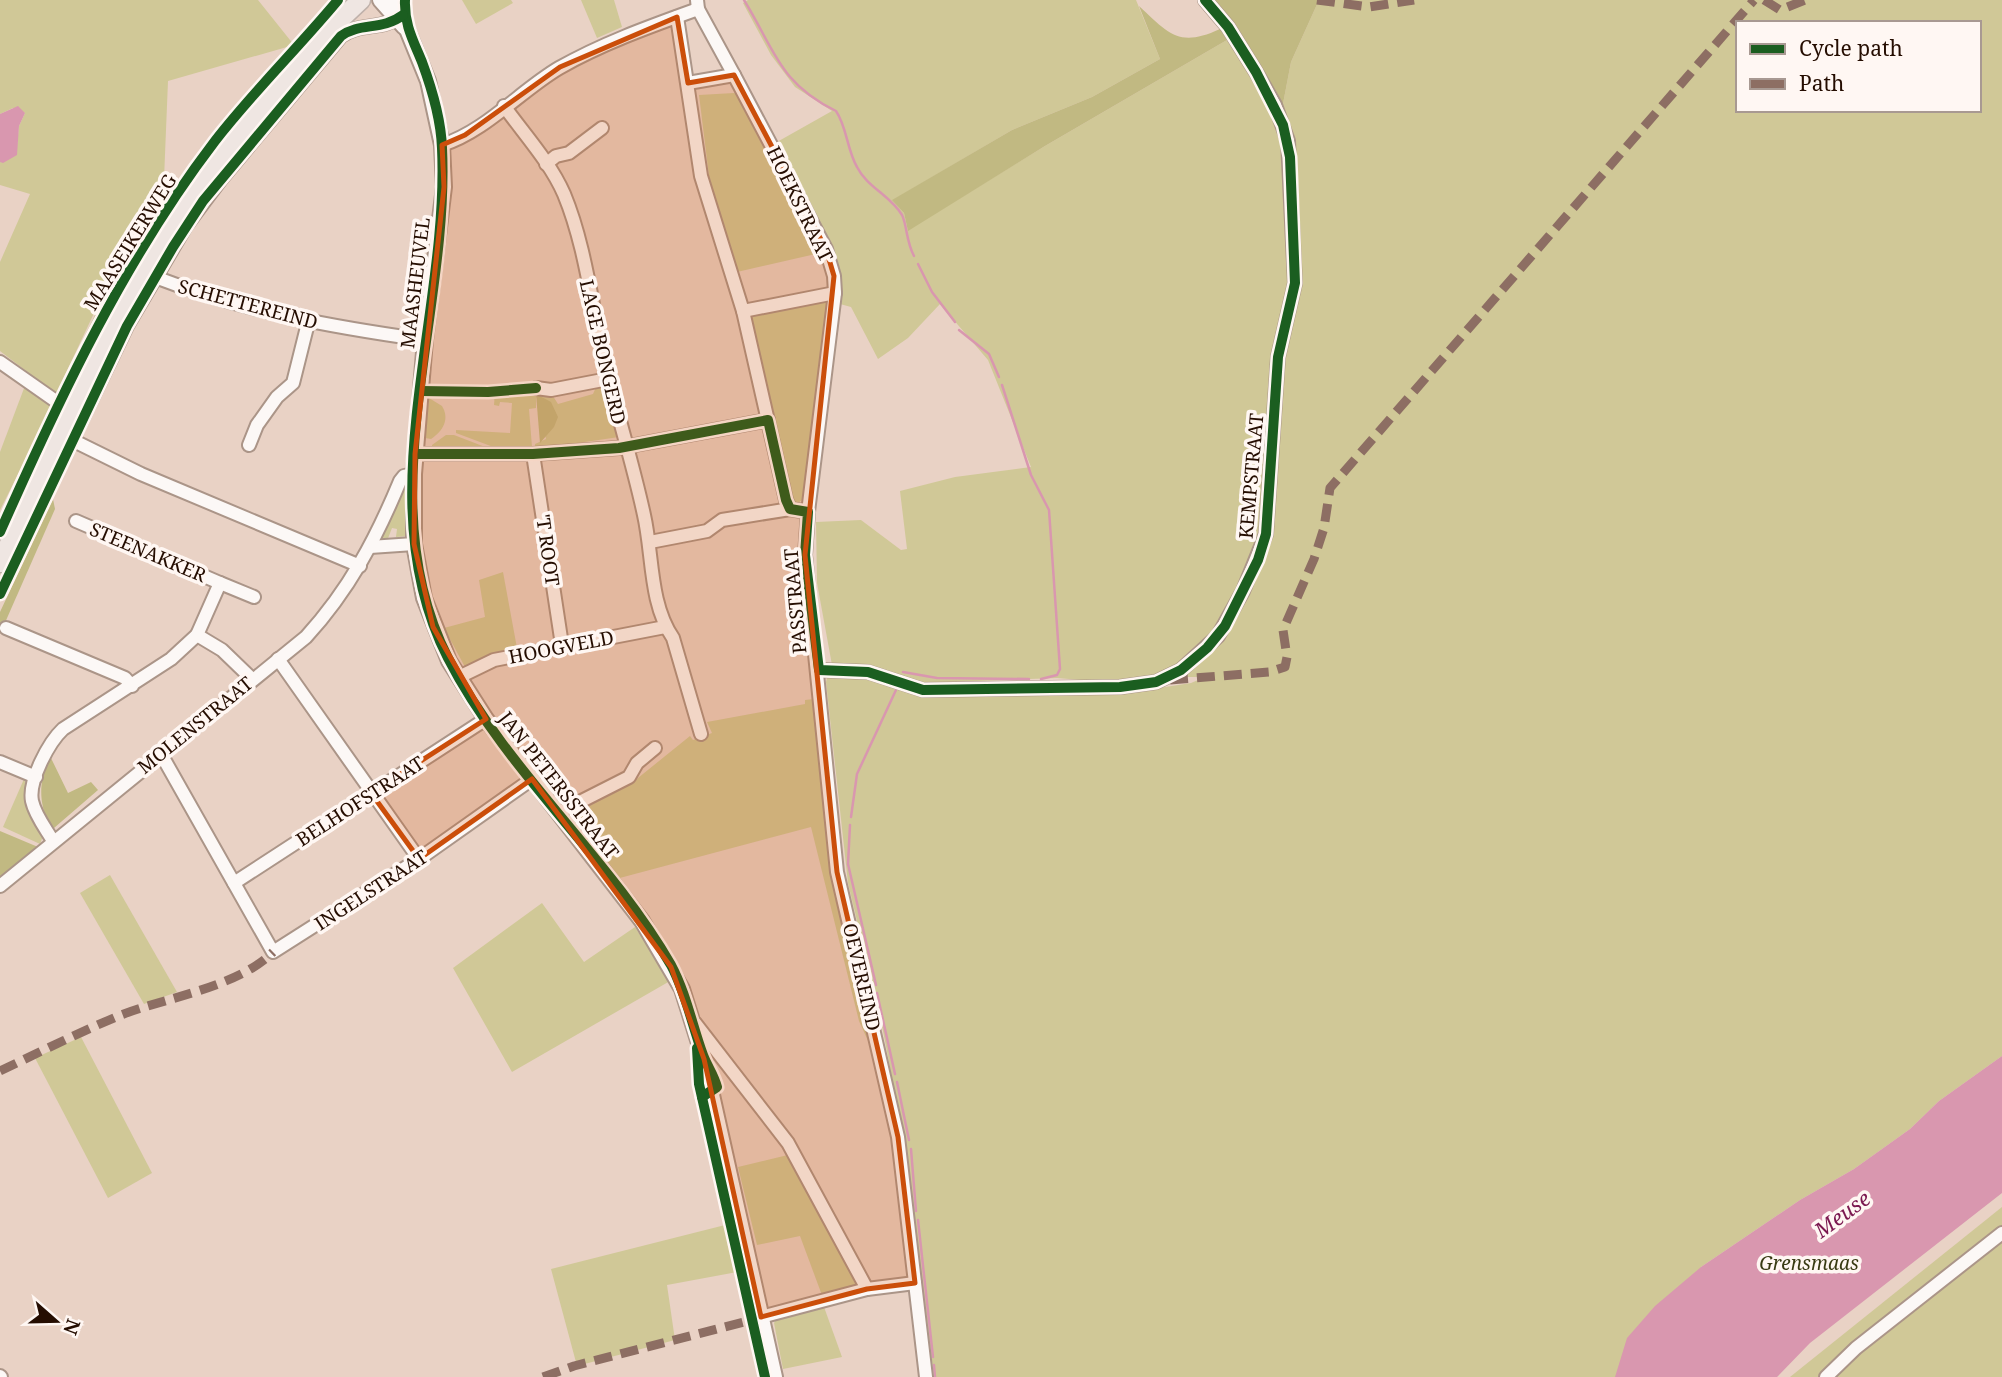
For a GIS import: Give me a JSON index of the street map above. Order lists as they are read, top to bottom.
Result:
{
  "streets": {
    "main road": ["MAASEIKERWEG"],
    "street": [
      "HOEKSTRAAT",
      "MAASHEUVEL",
      "SCHETTEREIND",
      "LAGE BONGERD",
      "KEMPSTRAAT",
      "'T ROOT",
      "STEENAKKER",
      "PASSTRAAT",
      "HOOGVELD",
      "MOLENSTRAAT",
      "JAN PETERSSTRAAT",
      "BELHOFSTRAAT",
      "INGELSTRAAT",
      "OEVEREIND"
    ]
  },
  "crossings": [
    ["HOEKSTRAAT", "PASSTRAAT"],
    ["MAASHEUVEL", "SCHETTEREIND"],
    ["MAASHEUVEL", "MOLENSTRAAT"],
    ["MAASHEUVEL", "JAN PETERSSTRAAT"],
    ["LAGE BONGERD", "HOOGVELD"],
    ["KEMPSTRAAT", "PASSTRAAT"],
    ["KEMPSTRAAT", "OEVEREIND"],
    ["'T ROOT", "HOOGVELD"],
    ["STEENAKKER", "MOLENSTRAAT"],
    ["PASSTRAAT", "OEVEREIND"],
    ["HOOGVELD", "JAN PETERSSTRAAT"],
    ["JAN PETERSSTRAAT", "BELHOFSTRAAT"],
    ["JAN PETERSSTRAAT", "INGELSTRAAT"],
    ["BELHOFSTRAAT", "INGELSTRAAT"]
  ],
  "water": ["Meuse"],
  "parks": ["Grensmaas"],
  "legend": ["Cycle path", "Path"],
  "north": "right"
}
